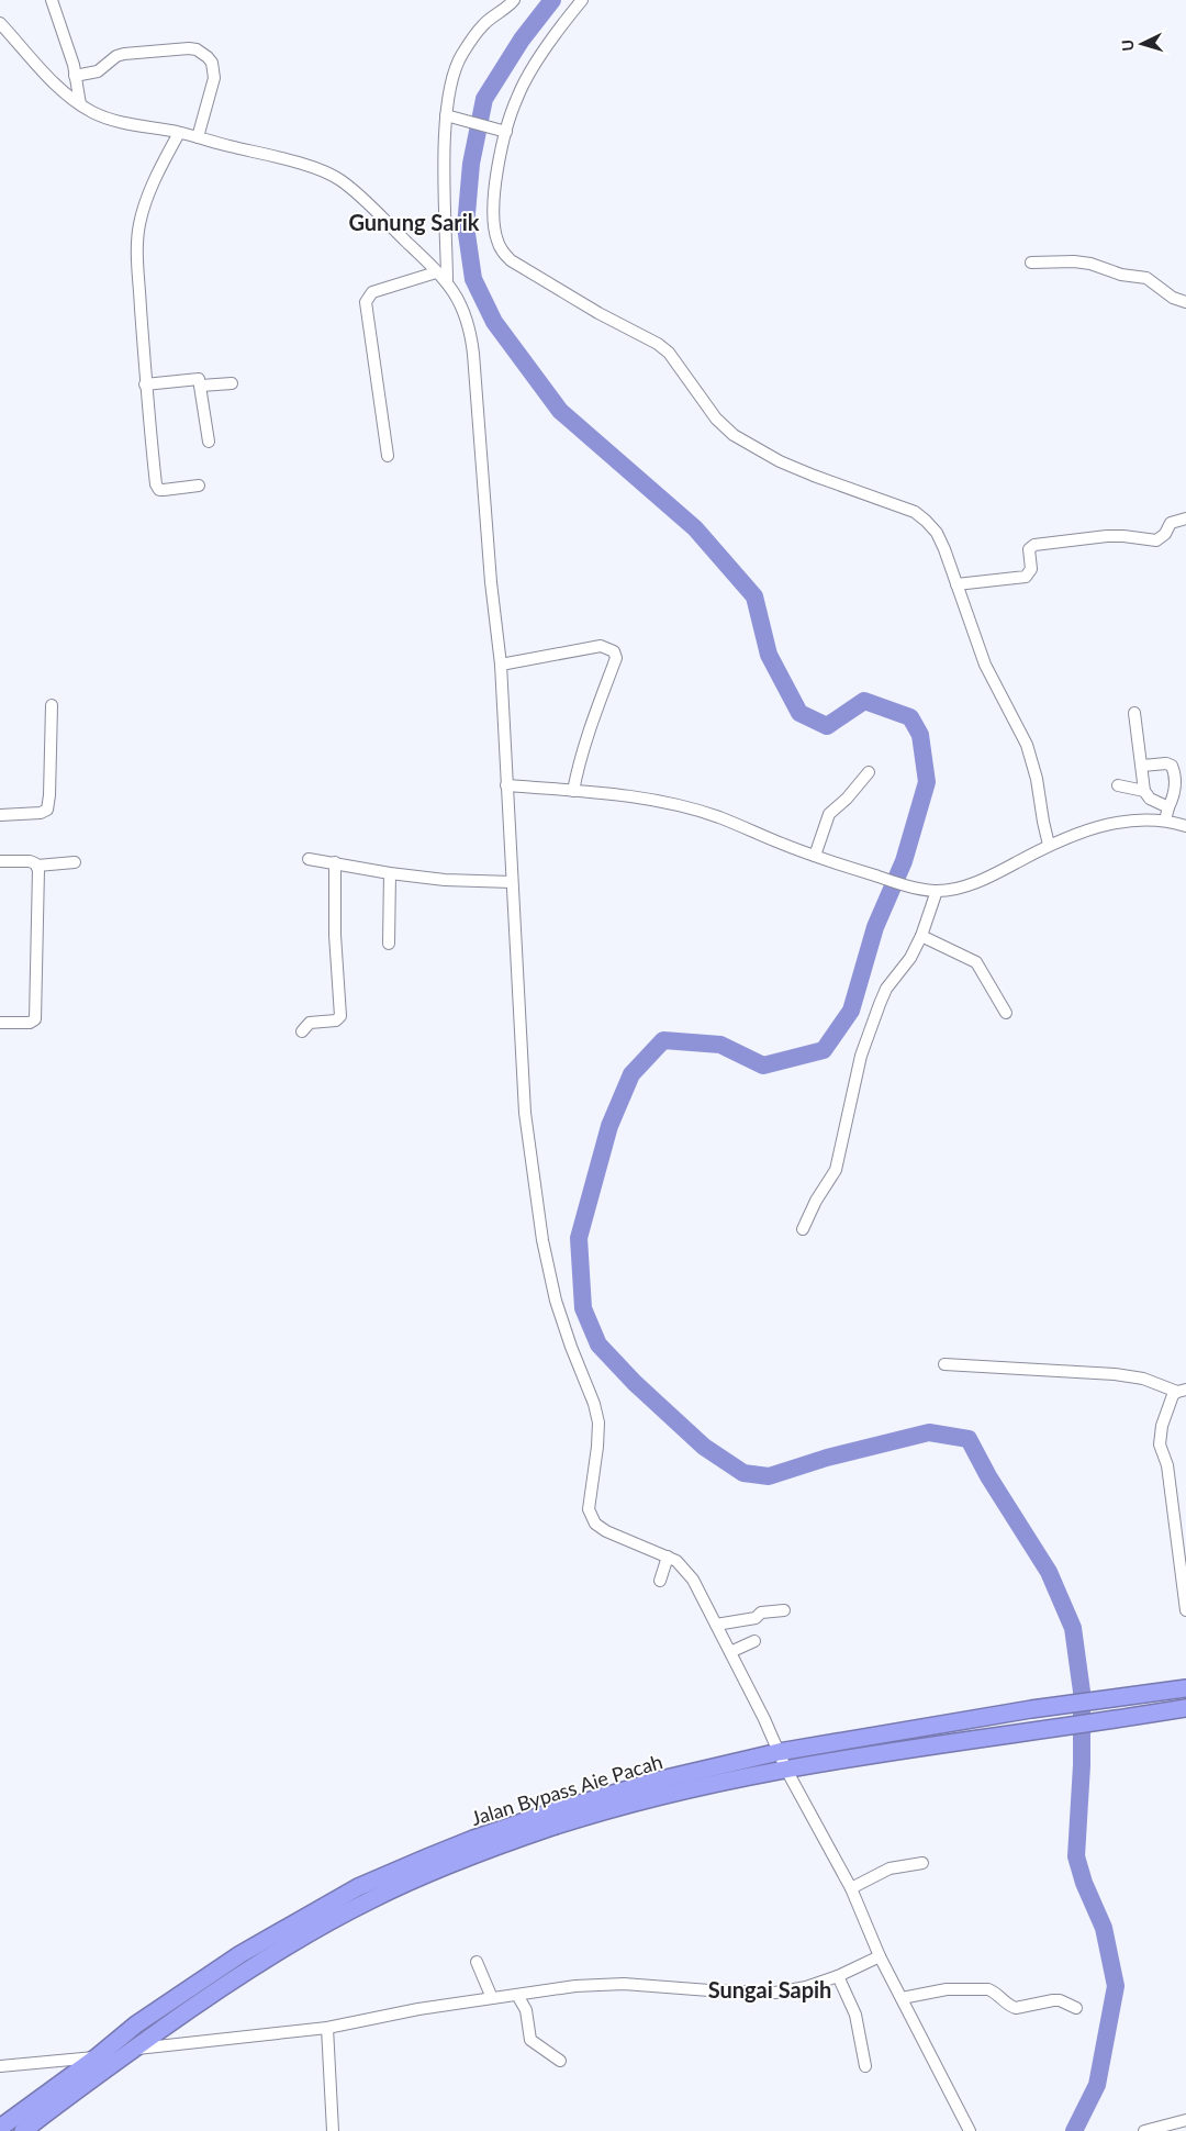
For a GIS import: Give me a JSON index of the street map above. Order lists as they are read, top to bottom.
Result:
{
  "streets": {
    "highway": ["Jalan Bypass Aie Pacah"]
  },
  "districts": ["Gunung Sarik", "Sungai Sapih"],
  "north": "left"
}
